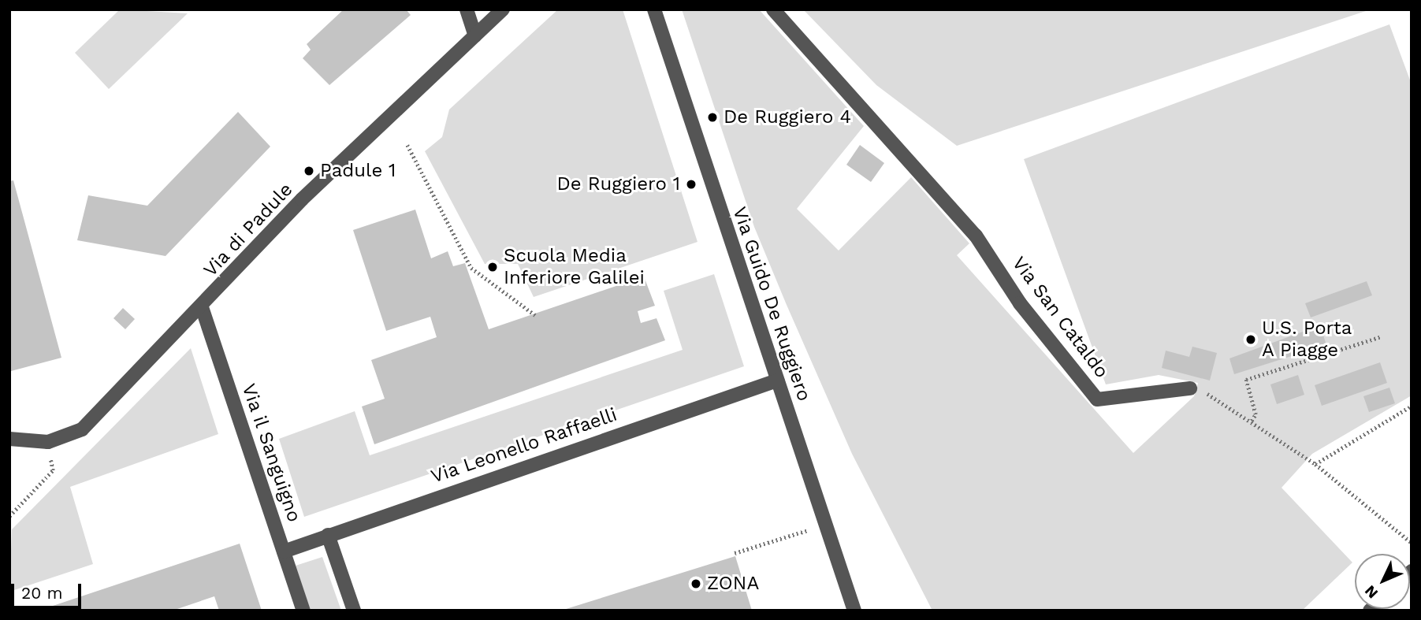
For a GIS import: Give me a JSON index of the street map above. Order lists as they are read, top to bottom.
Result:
{
  "streets": {
    "street": [
      "Via di Padule",
      "Via Guido De Ruggiero",
      "Via San Cataldo",
      "Via Leonello Raffaelli",
      "Via il Sanguigno"
    ]
  },
  "crossings": [
    ["Via di Padule", "Via il Sanguigno"],
    ["Via Guido De Ruggiero", "Via Leonello Raffaelli"],
    ["Via Leonello Raffaelli", "Via il Sanguigno"]
  ],
  "places": [
    "De Ruggiero 4",
    "Padule 1",
    "De Ruggiero 1",
    "Scuola Media Inferiore Galilei",
    "U.S. Porta A Piagge",
    "ZONA"
  ],
  "scale_bar": "20 m",
  "north": "bottom left"
}
